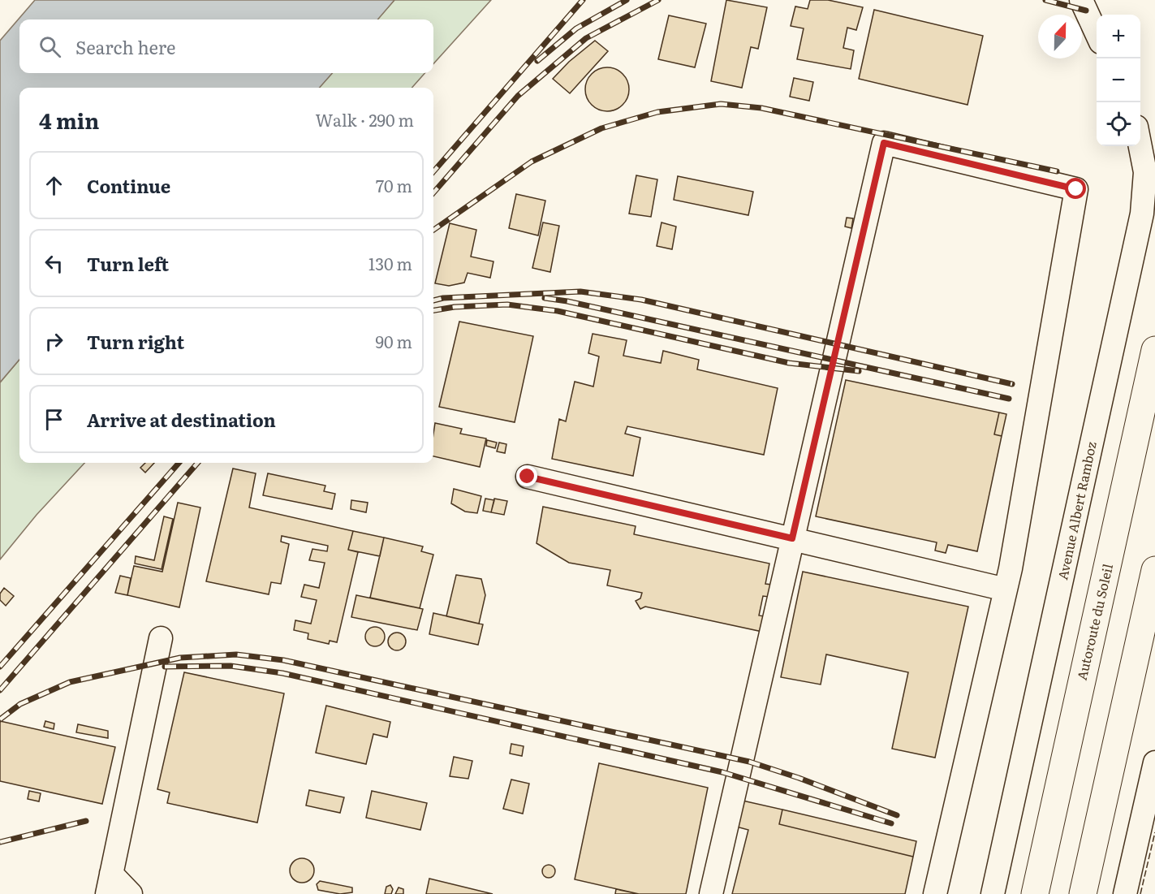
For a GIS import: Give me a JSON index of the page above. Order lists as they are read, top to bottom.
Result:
{
  "streets": {
    "highway": ["Autoroute du Soleil"],
    "street": ["Avenue Albert Ramboz"]
  },
  "north": "top",
  "page": {
    "map_buttons": ["+", "−"],
    "search": "Search here",
    "heading": ["4 min", "Walk · 290 m"],
    "list": [
      ["Continue", "70 m"],
      ["Turn left", "130 m"],
      ["Turn right", "90 m"],
      "Arrive at destination"
    ]
  }
}
